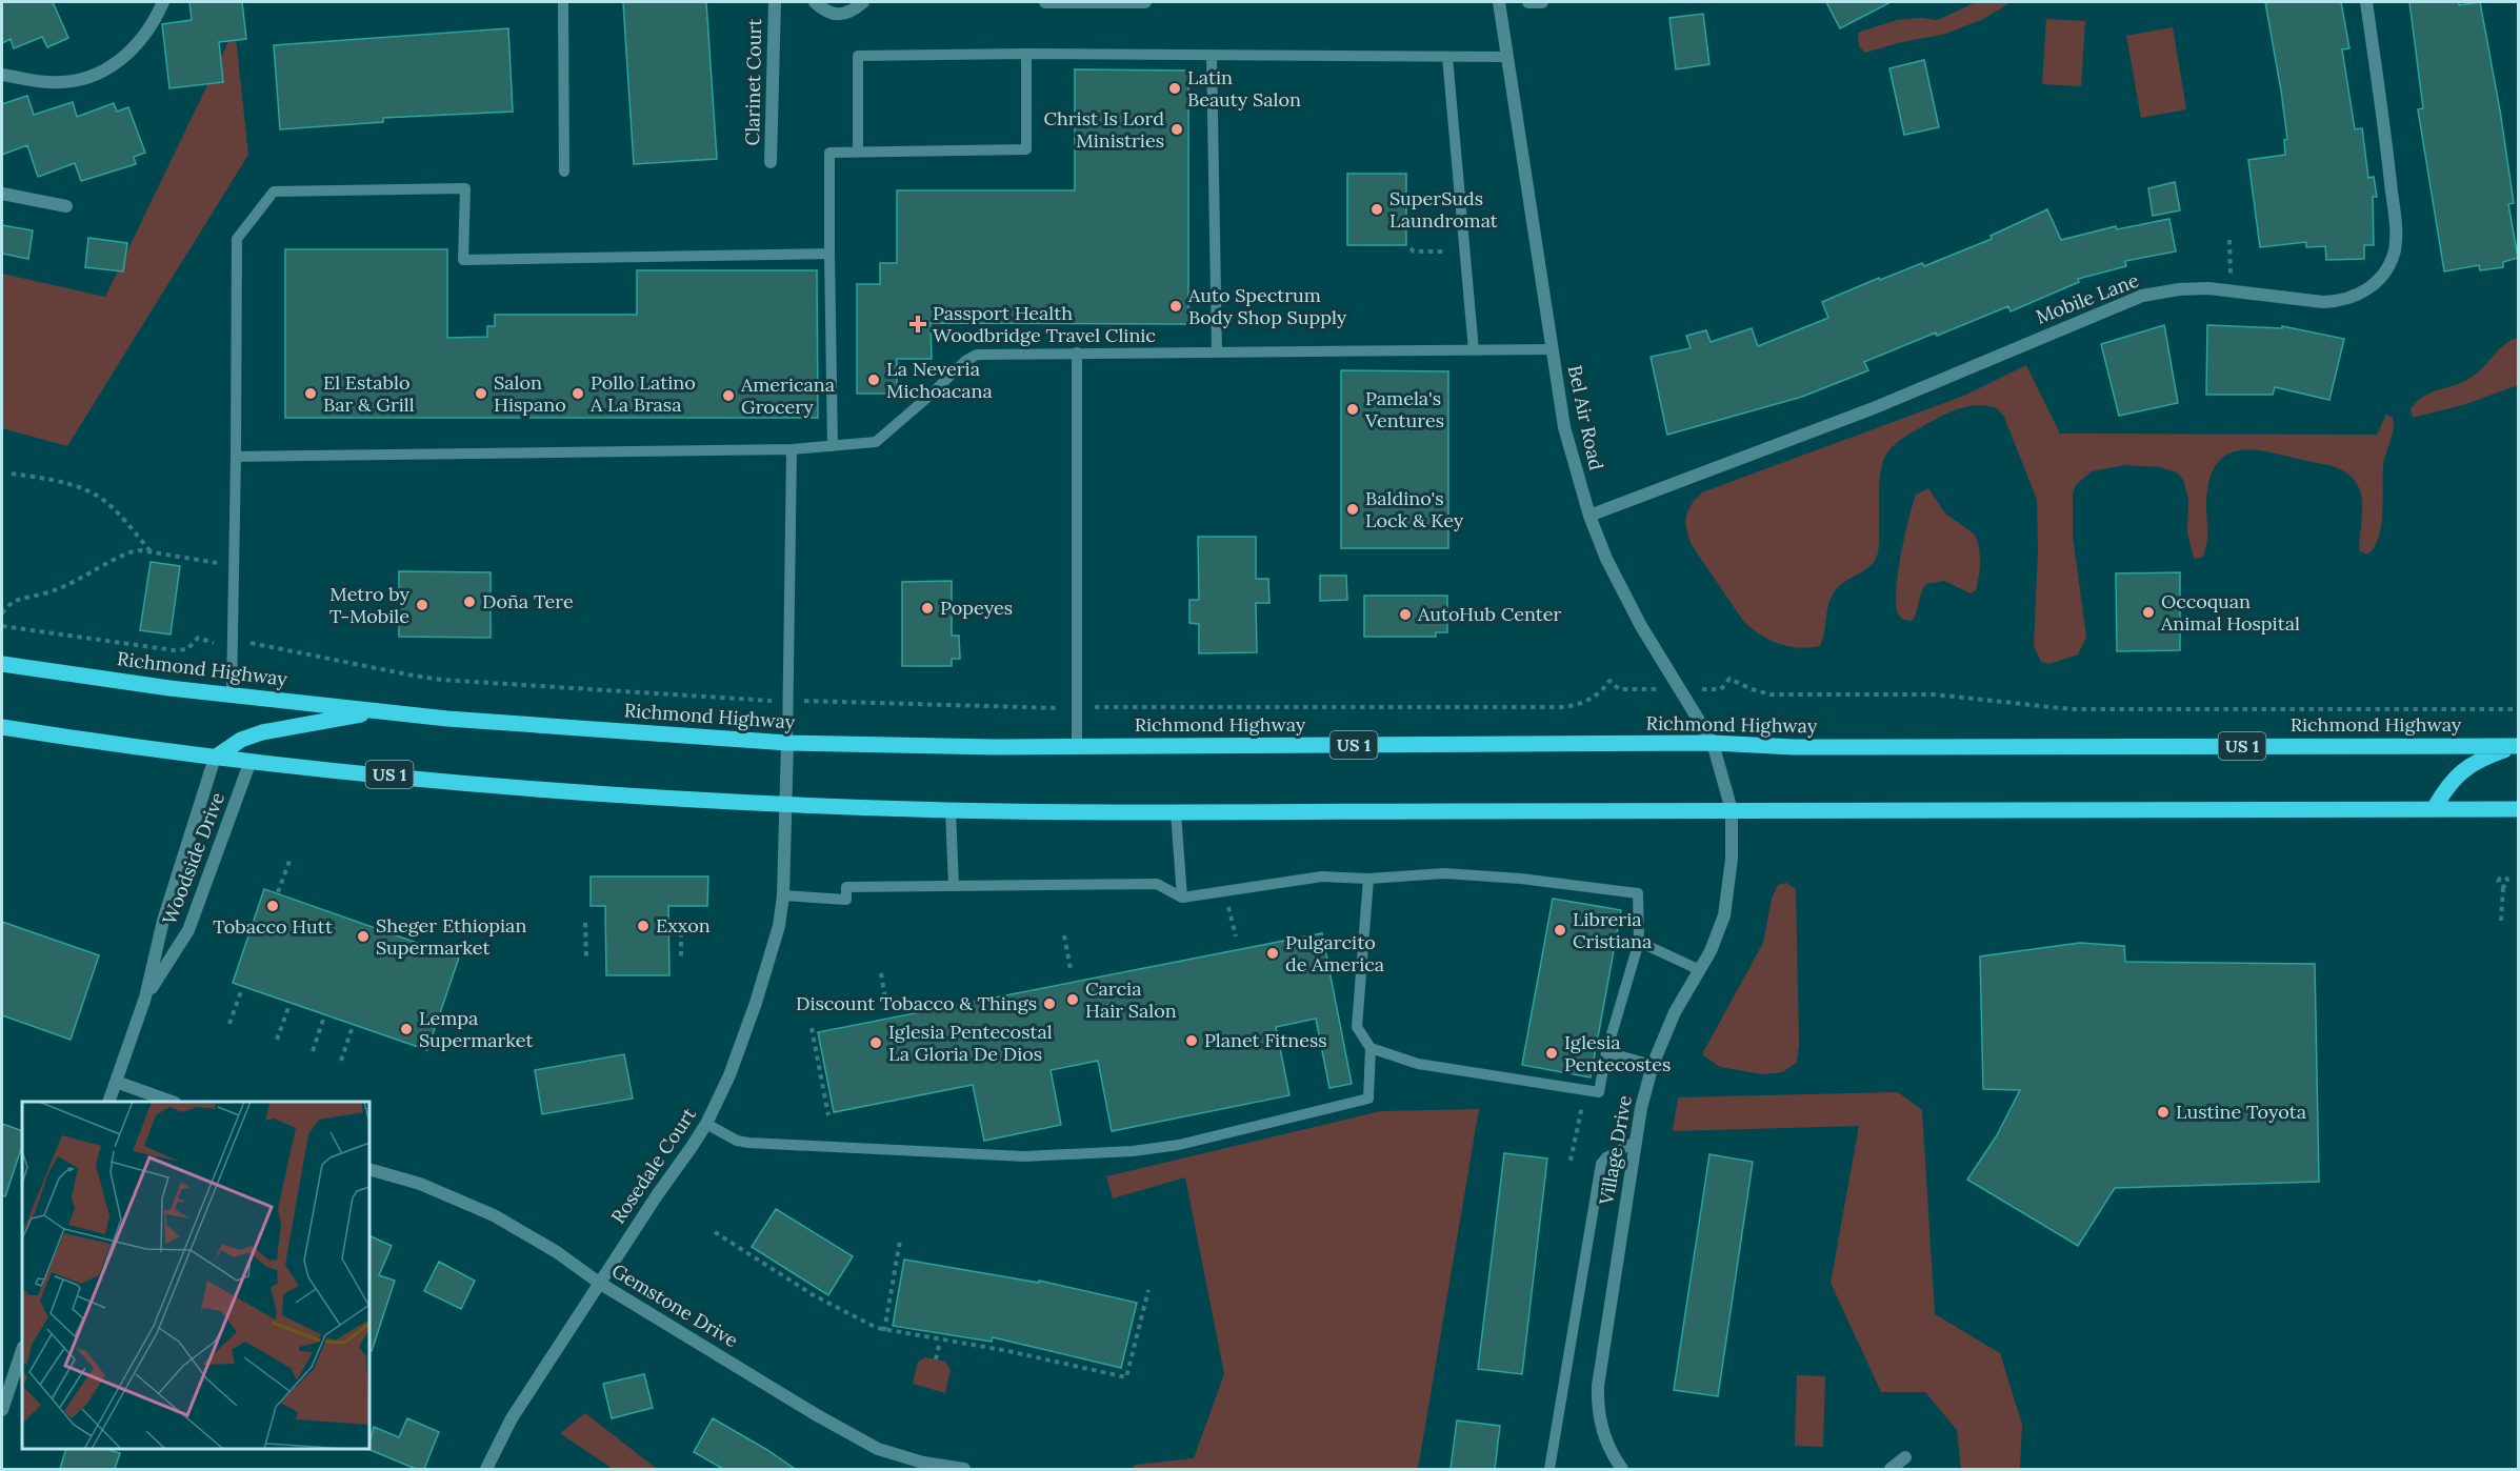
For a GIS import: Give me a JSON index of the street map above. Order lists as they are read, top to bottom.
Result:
{
  "streets": {
    "main road": ["Richmond Highway", "US 1"],
    "street": [
      "Clarinet Court",
      "Mobile Lane",
      "Bel Air Road",
      "Woodside Drive",
      "Village Drive",
      "Rosedale Court",
      "Gemstone Drive"
    ]
  },
  "crossings": [
    ["Mobile Lane", "Bel Air Road"],
    ["Bel Air Road", "Richmond Highway"],
    ["Bel Air Road", "US 1"],
    ["Bel Air Road", "Village Drive"],
    ["Richmond Highway", "Rosedale Court"],
    ["US 1", "Woodside Drive"],
    ["US 1", "Village Drive"],
    ["US 1", "Rosedale Court"],
    ["Rosedale Court", "Gemstone Drive"]
  ],
  "places": {
    "other": [
      "Latin Beauty Salon",
      "Christ Is Lord Ministries",
      "SuperSuds Laundromat",
      "Auto Spectrum Body Shop Supply",
      "La Neveria Michoacana",
      "El Establo Bar & Grill",
      "Salon Hispano",
      "Pollo Latino A La Brasa",
      "Americana Grocery",
      "Pamela's Ventures",
      "Baldino's Lock & Key",
      "Doña Tere",
      "Metro by T-Mobile",
      "Popeyes",
      "Occoquan Animal Hospital",
      "AutoHub Center",
      "Tobacco Hutt",
      "Exxon",
      "Libreria Cristiana",
      "Sheger Ethiopian Supermarket",
      "Pulgarcito de America",
      "Carcia Hair Salon",
      "Discount Tobacco & Things",
      "Lempa Supermarket",
      "Planet Fitness",
      "Iglesia Pentecostal La Gloria De Dios",
      "Iglesia Pentecostes",
      "Lustine Toyota"
    ],
    "health": ["Passport Health Woodbridge Travel Clinic"]
  }
}
